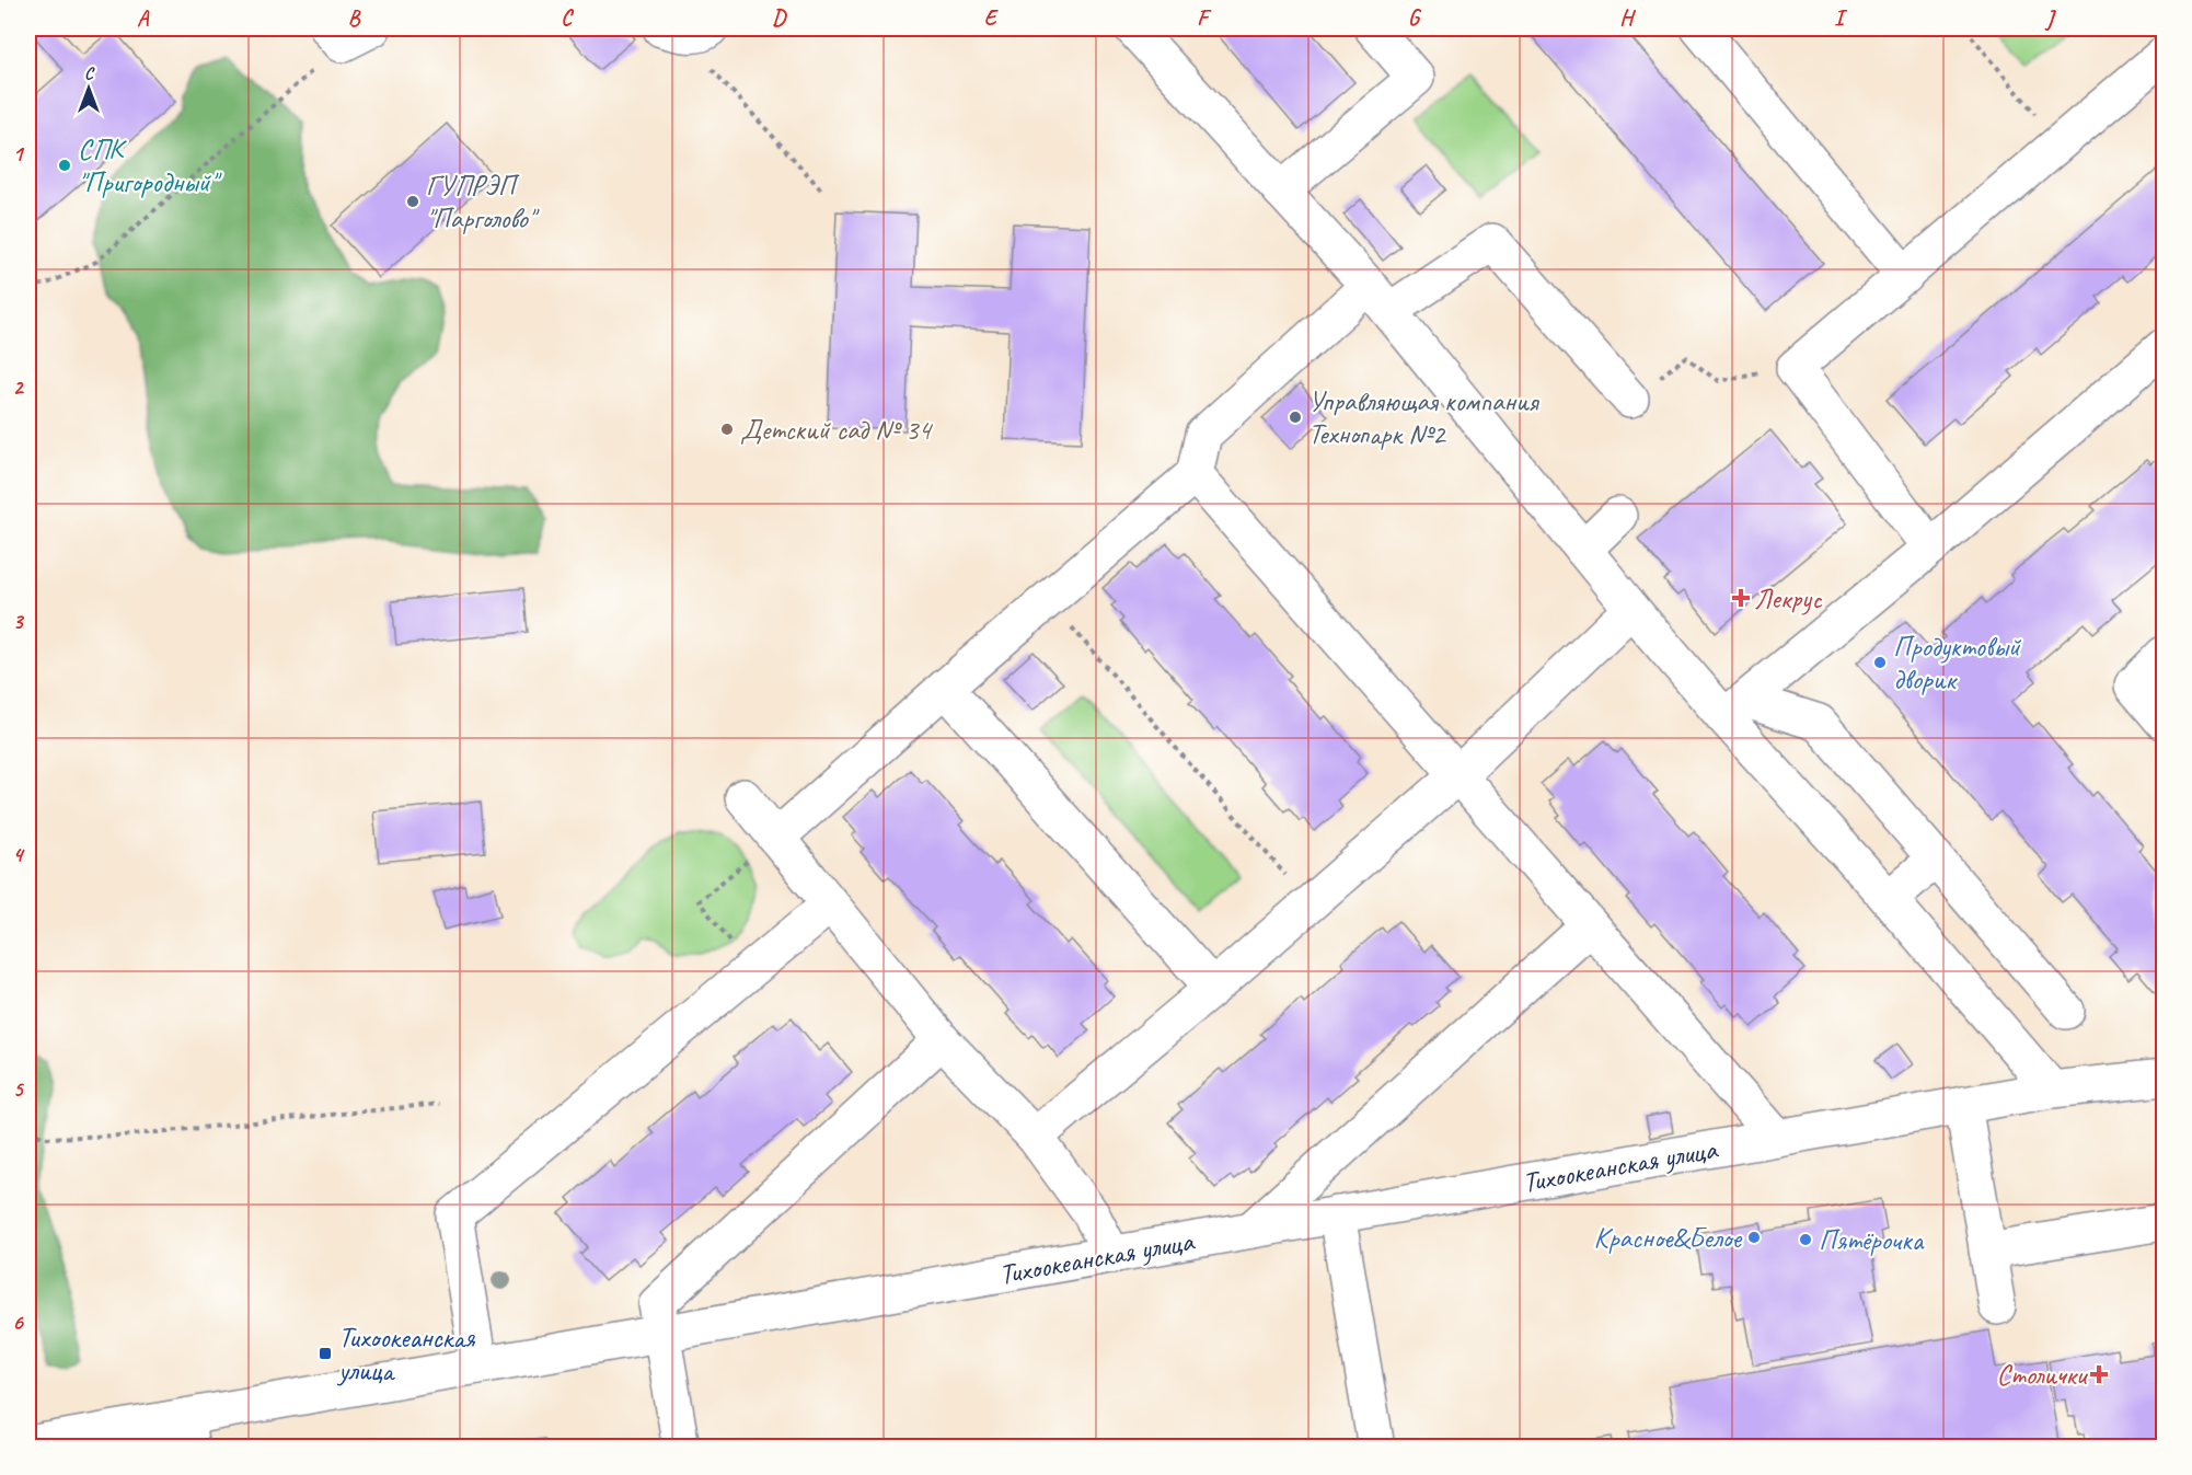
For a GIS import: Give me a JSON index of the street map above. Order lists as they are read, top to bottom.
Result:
{
  "streets": {
    "street": ["Тихоокеанская улица"]
  },
  "places": {
    "other": [
      "СПК \"Пригородный\"",
      "ГУПРЭП \"Парголово\"",
      "Управляющая компания Технопарк №2",
      "Детский сад № 34",
      "Продуктовый дворик",
      "Красное&Белое",
      "Пятёрочка"
    ],
    "health": ["Лекрус", "Столички"],
    "transit": ["Тихоокеанская улица"]
  },
  "north": "top",
  "grid": {
    "columns": [
      "A",
      "B",
      "C",
      "D",
      "E",
      "F",
      "G",
      "H",
      "I",
      "J"
    ],
    "rows": [
      "1",
      "2",
      "3",
      "4",
      "5",
      "6"
    ]
  }
}
